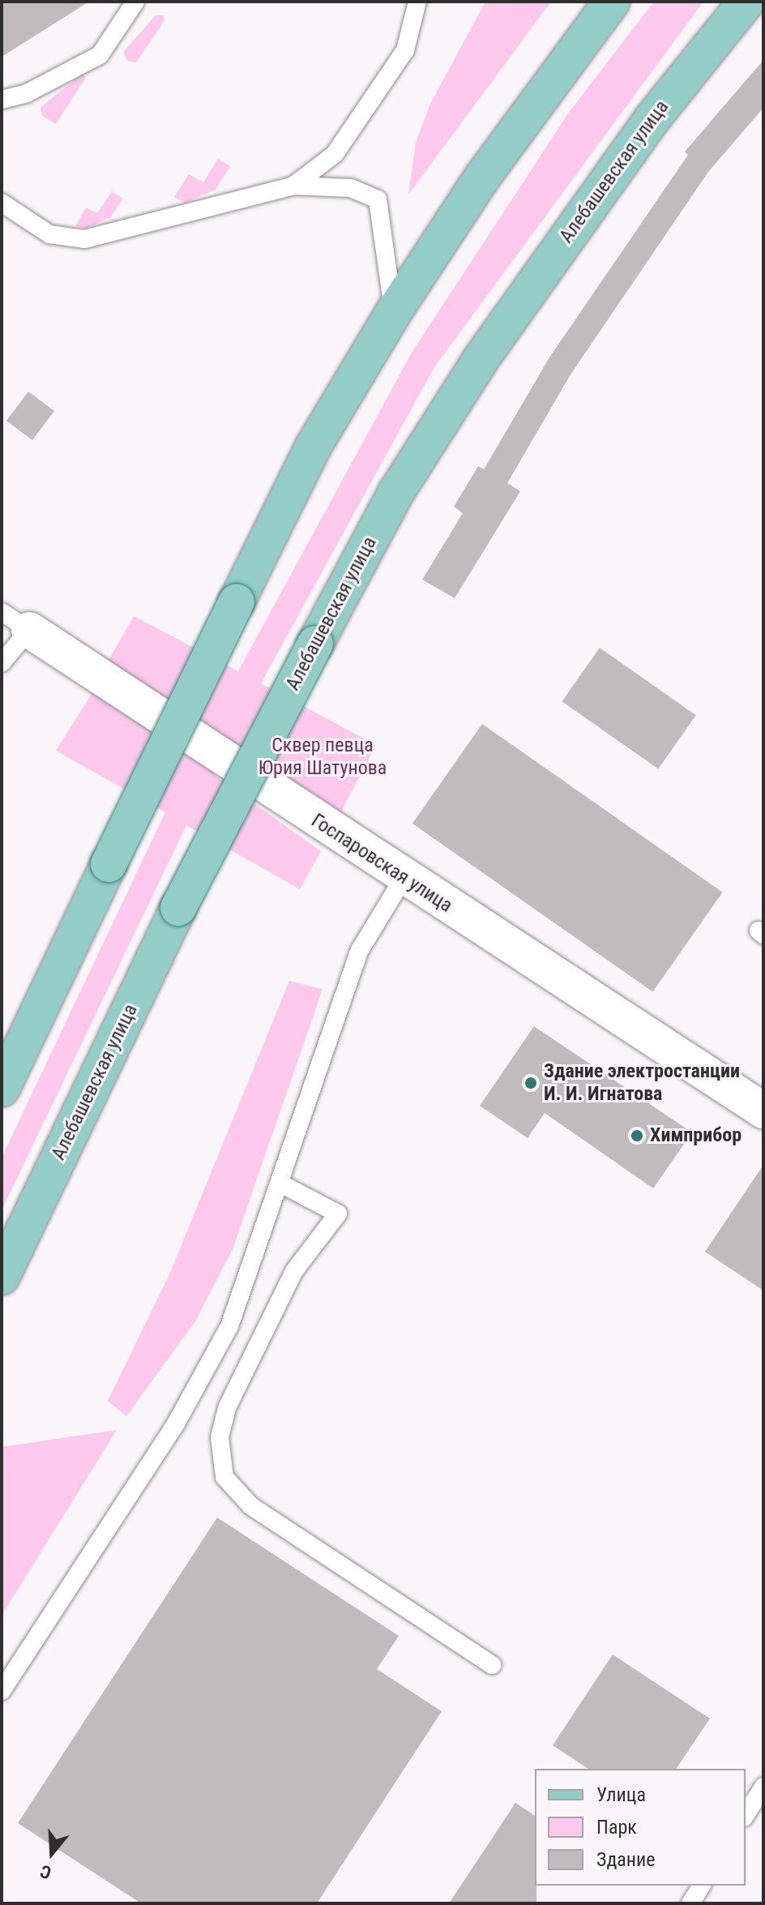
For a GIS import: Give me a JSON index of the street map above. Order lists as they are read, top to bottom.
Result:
{
  "streets": {
    "main road": ["Алебашевская улица"],
    "street": ["Госпаровская улица"]
  },
  "parks": ["Сквер певца Юрия Шатунова"],
  "places": ["Здание электростанции И. И. Игнатова", "Химприбор"],
  "legend": ["Улица", "Парк", "Здание"],
  "north": "bottom"
}
